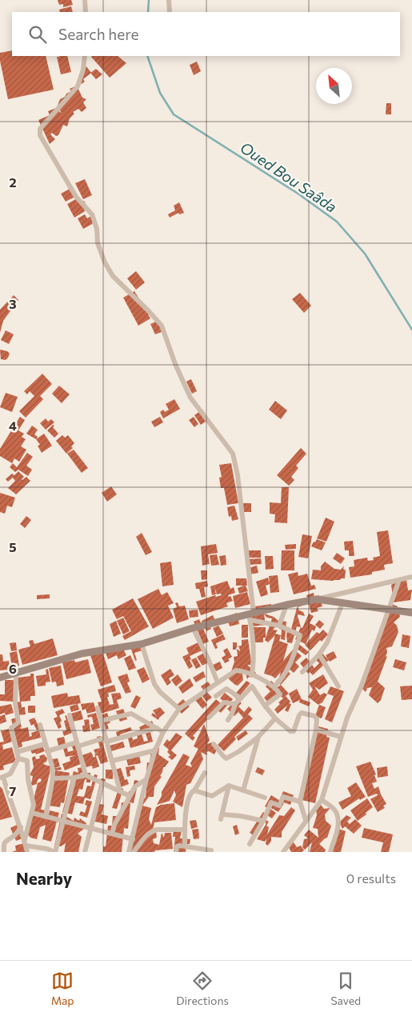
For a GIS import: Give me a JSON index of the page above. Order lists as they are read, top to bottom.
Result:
{
  "water": ["Oued Bou Saâda"],
  "north": "top left",
  "page": {
    "search": "Search here",
    "heading": ["Nearby", "0 results"],
    "nav": ["Map", "Directions", "Saved"]
  },
  "grid": {
    "rows": [
      "2",
      "3",
      "4",
      "5",
      "6",
      "7"
    ]
  }
}
